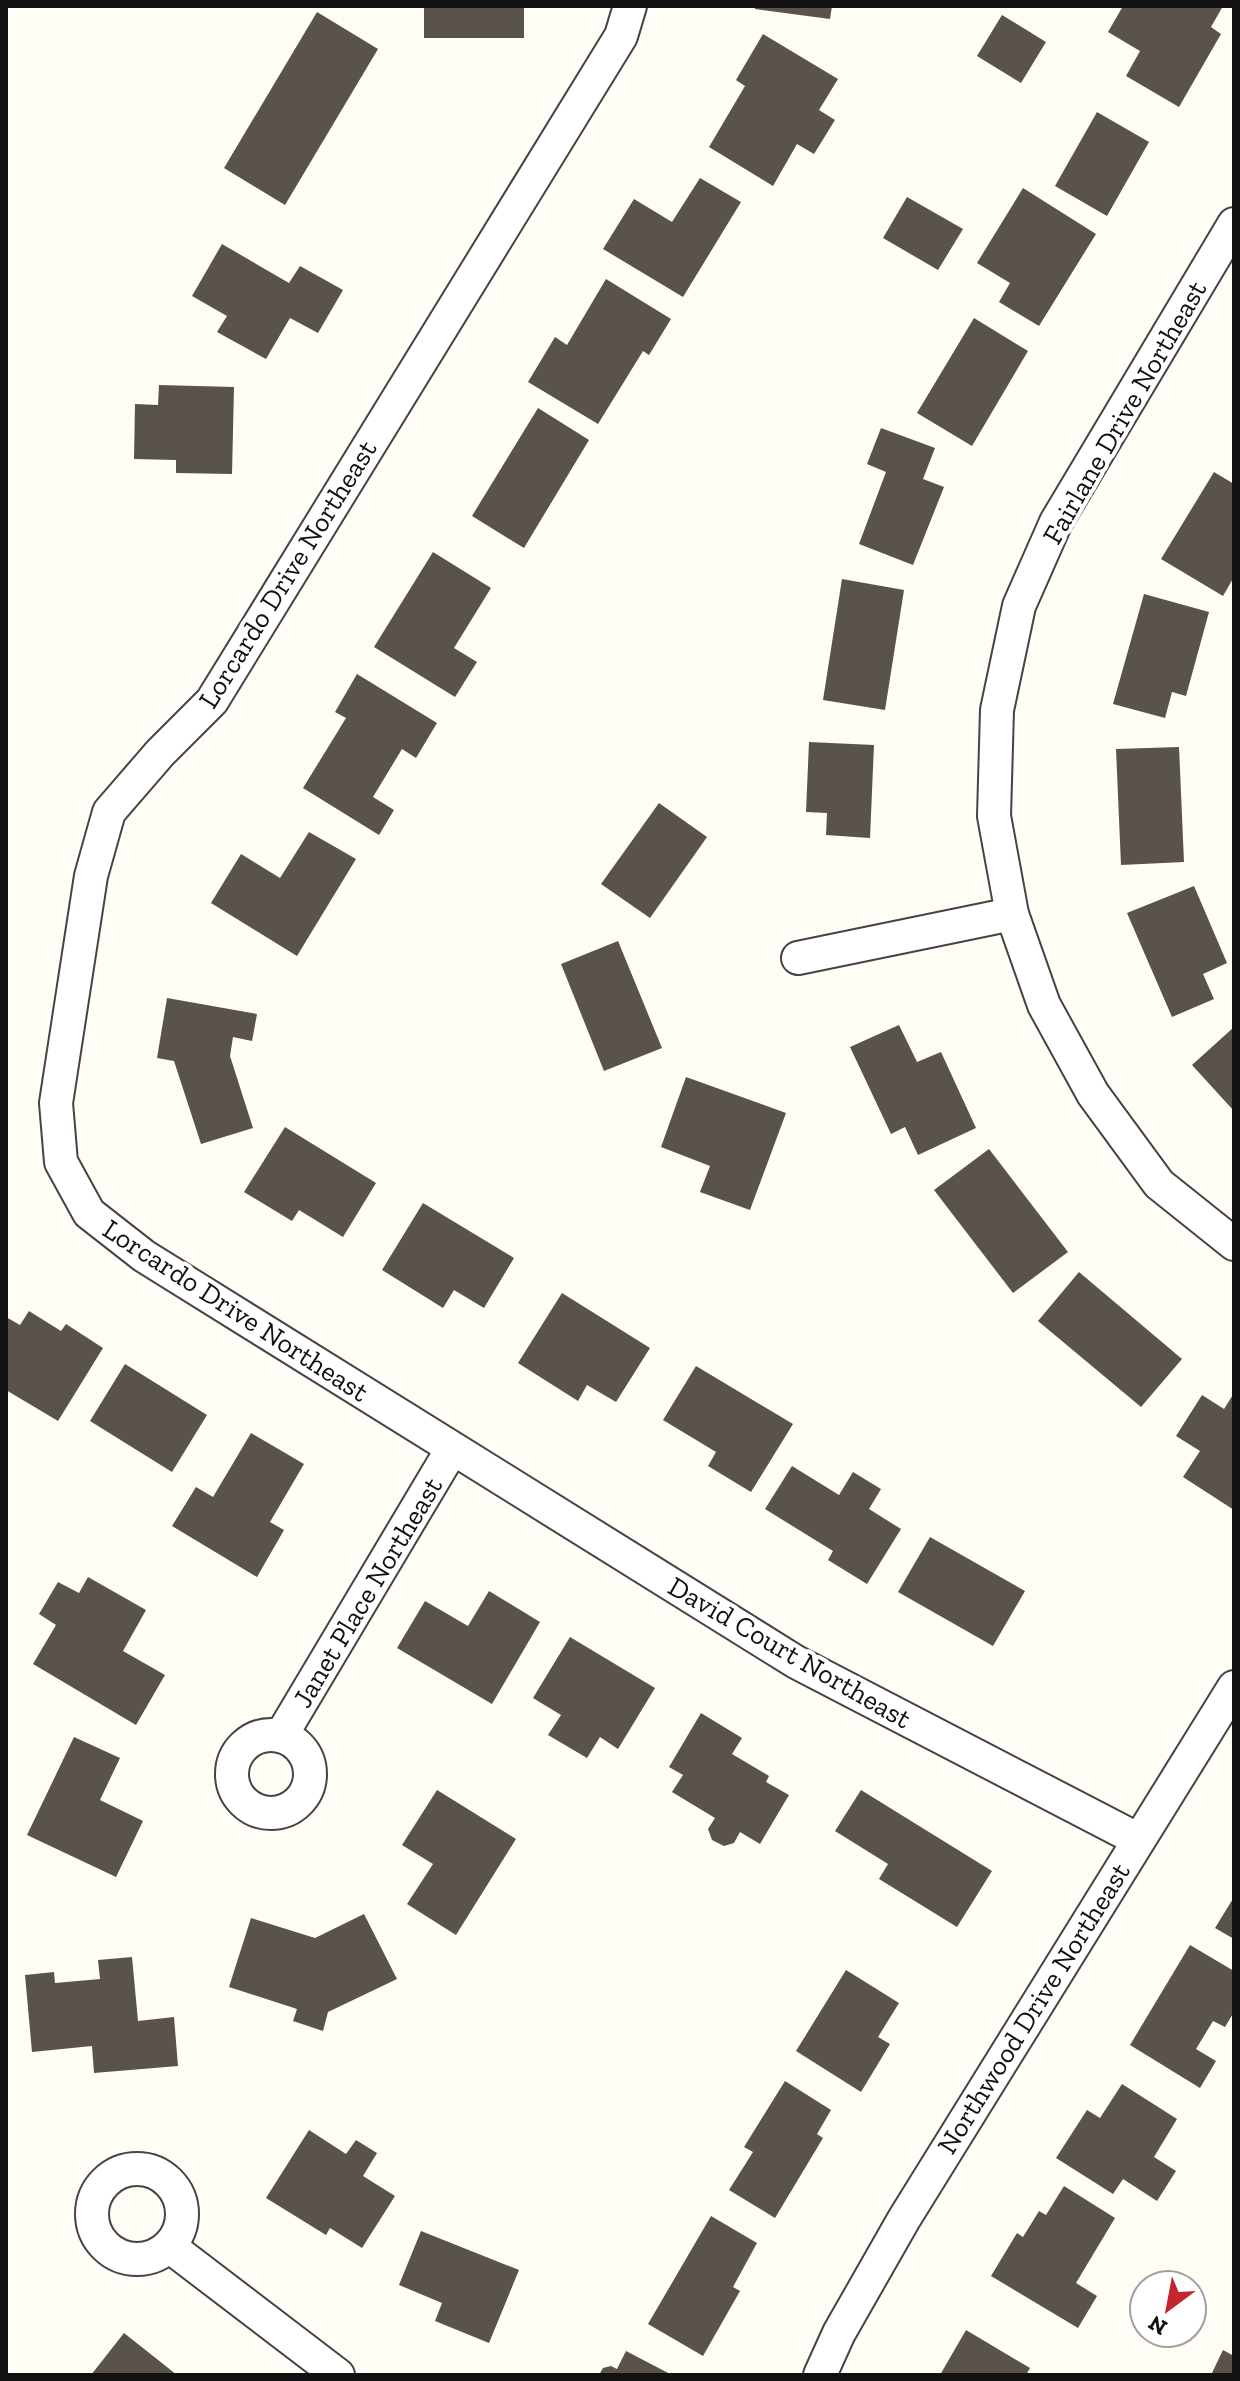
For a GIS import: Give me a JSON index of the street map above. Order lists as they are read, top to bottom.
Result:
{
  "streets": {
    "street": [
      "Fairlane Drive Northeast",
      "Lorcardo Drive Northeast",
      "Janet Place Northeast",
      "David Court Northeast",
      "Northwood Drive Northeast"
    ]
  },
  "crossings": [
    ["Lorcardo Drive Northeast", "Janet Place Northeast"],
    ["Lorcardo Drive Northeast", "David Court Northeast"],
    ["Janet Place Northeast", "David Court Northeast"],
    ["David Court Northeast", "Northwood Drive Northeast"]
  ],
  "north": "bottom left"
}
